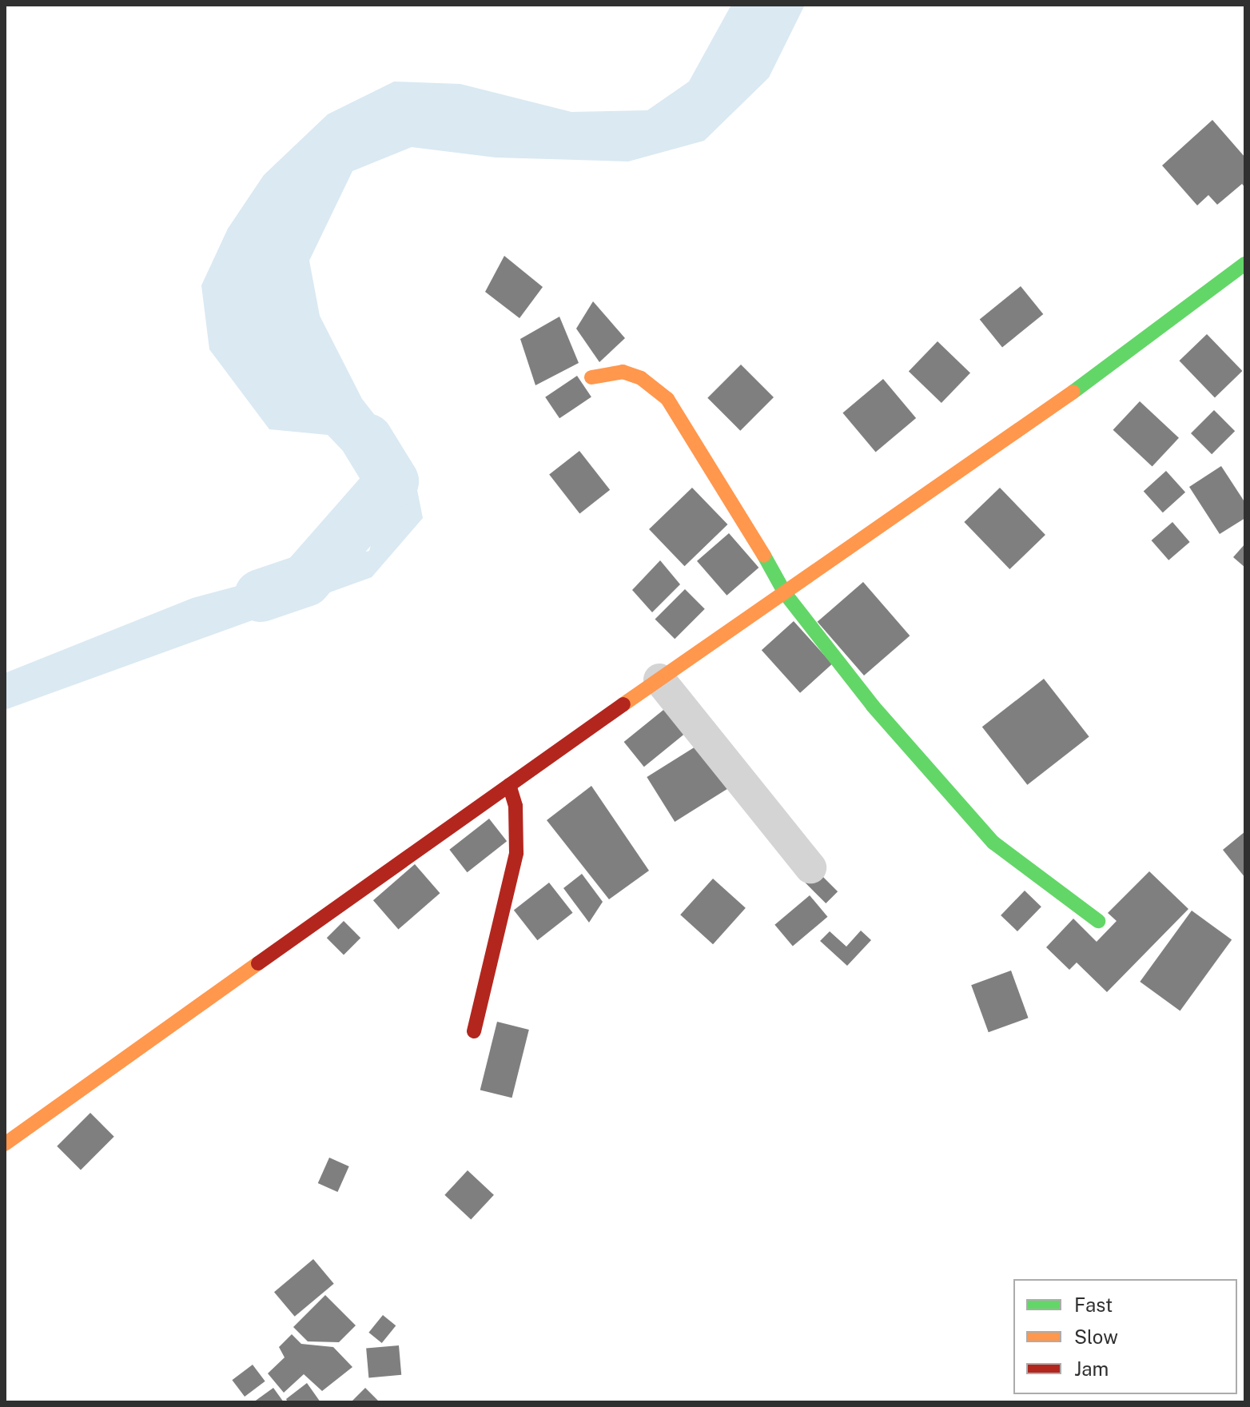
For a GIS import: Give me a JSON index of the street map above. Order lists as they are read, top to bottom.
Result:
{
  "legend": ["Fast", "Slow", "Jam"]
}
